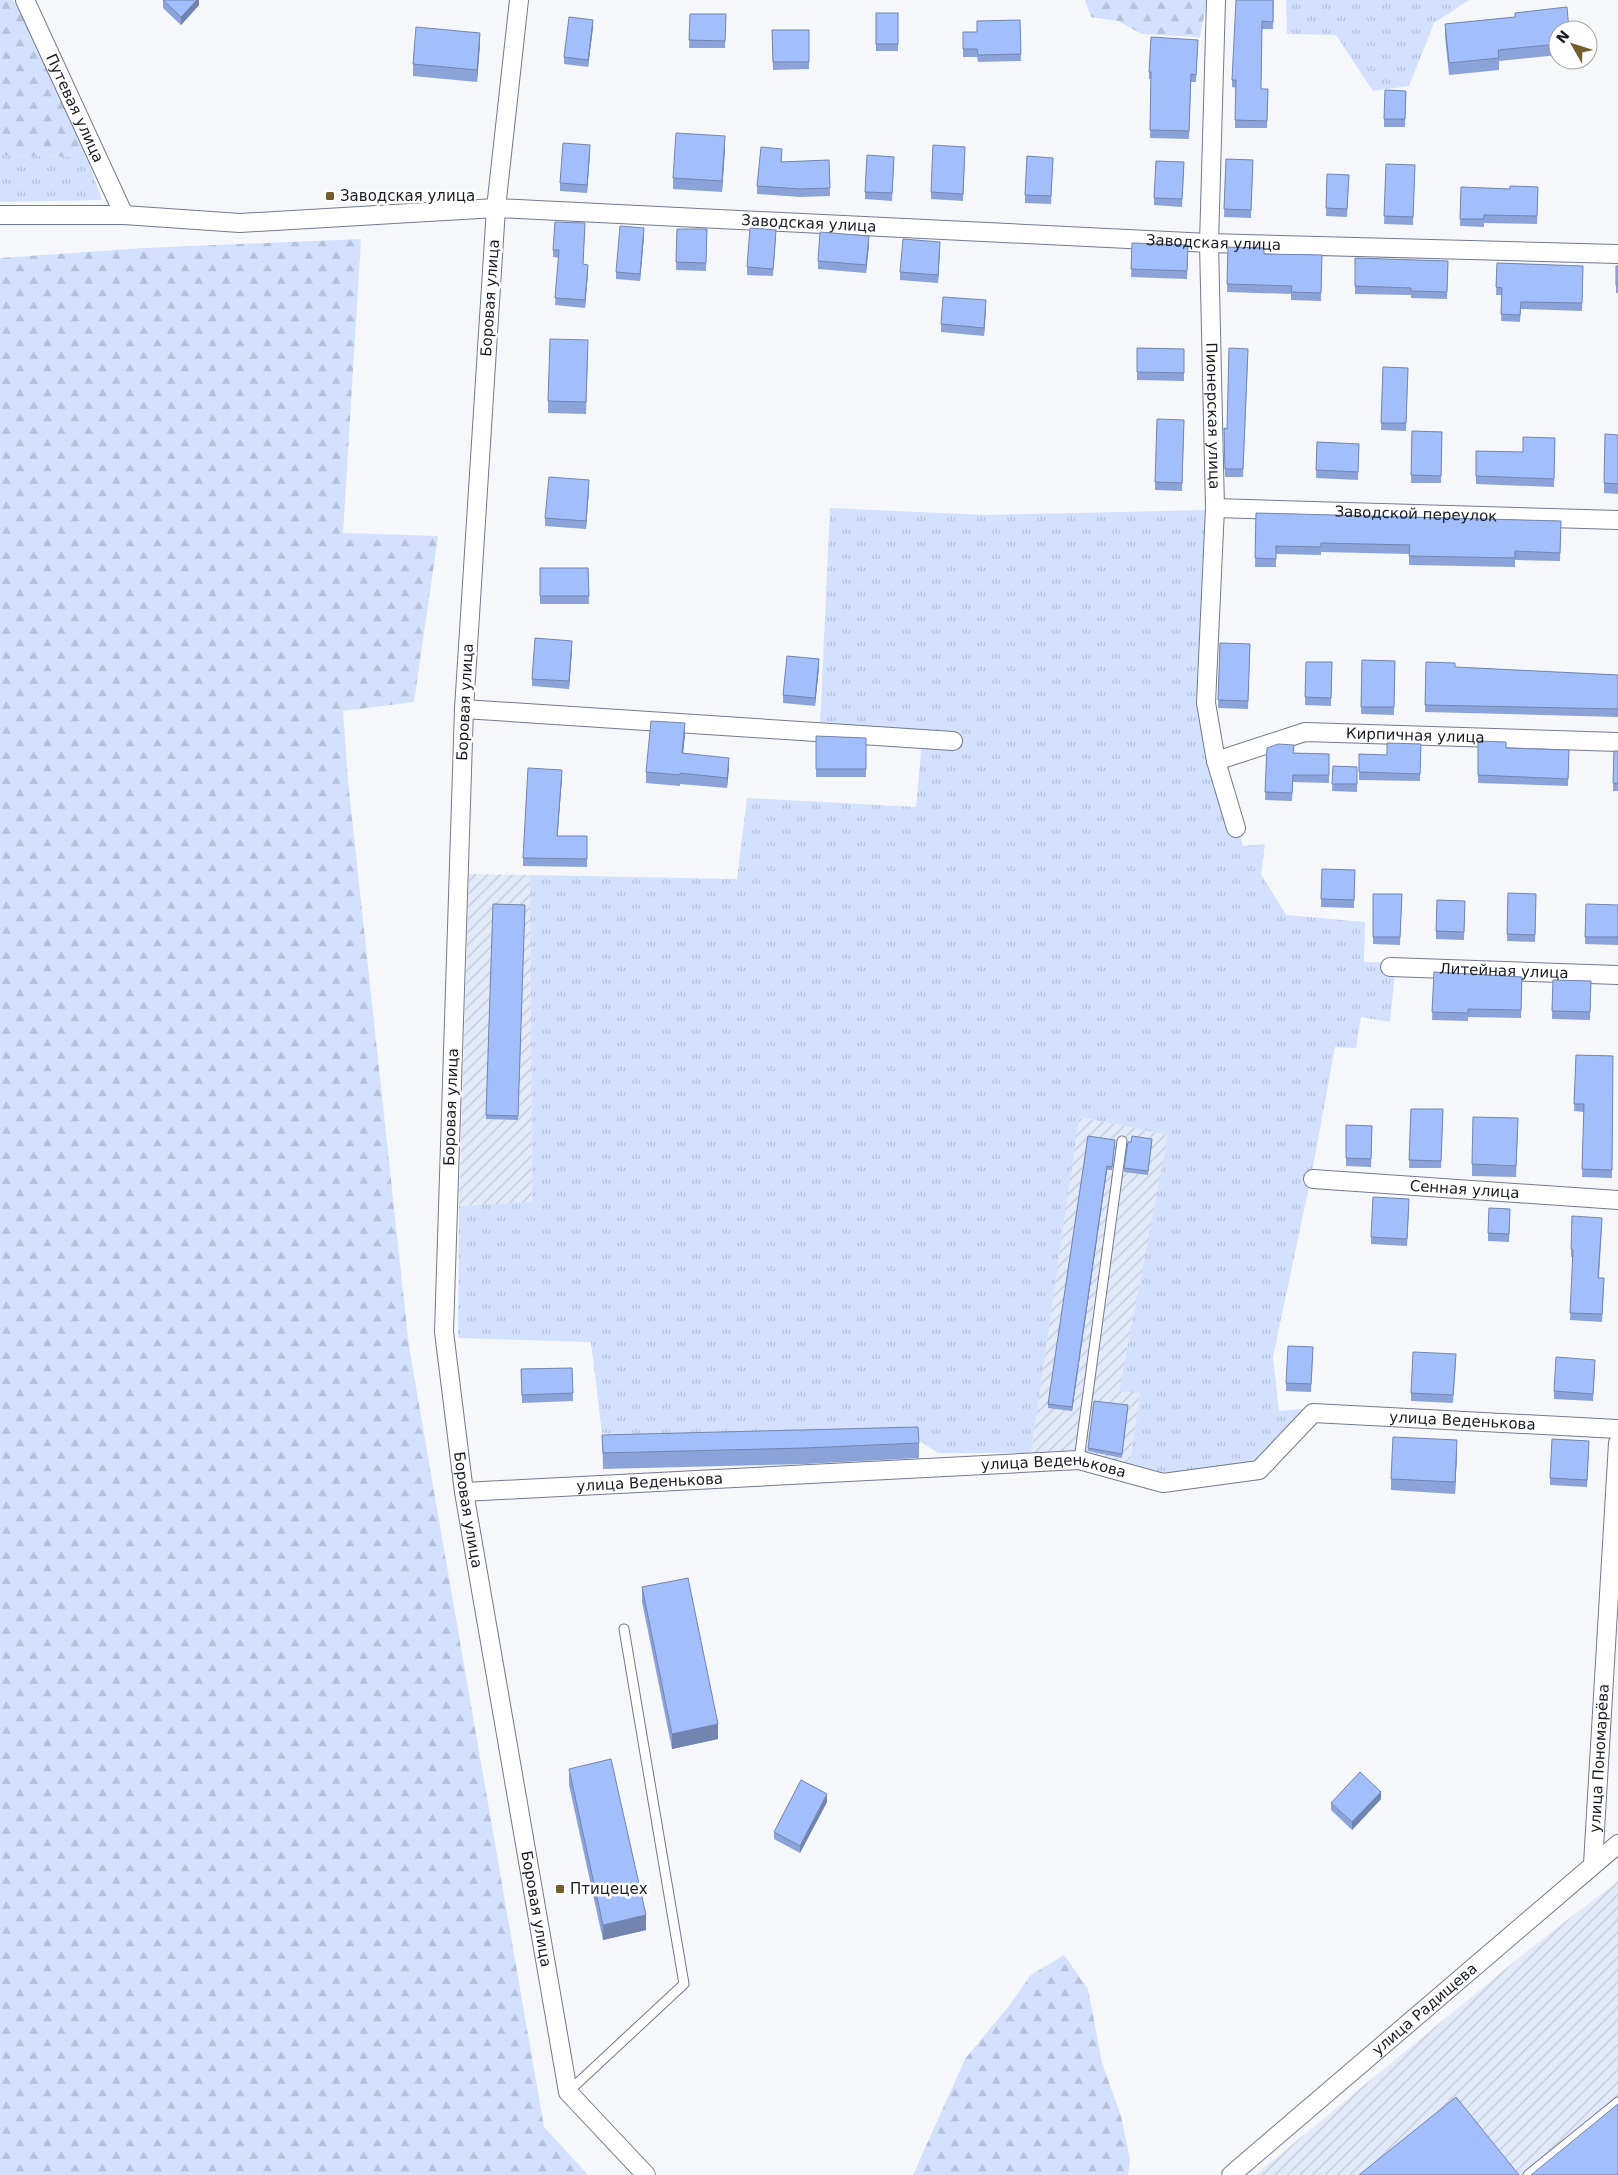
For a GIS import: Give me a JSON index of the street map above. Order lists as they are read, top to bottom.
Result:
{
  "streets": {
    "street": [
      "Путевая улица",
      "Заводская улица",
      "Боровая улица",
      "Пионерская улица",
      "Заводской переулок",
      "Кирпичная улица",
      "Литейная улица",
      "Сенная улица",
      "улица Веденькова",
      "улица Пономарёва",
      "улица Радищева"
    ]
  },
  "crossings": [
    ["Путевая улица", "Заводская улица"],
    ["Заводская улица", "Боровая улица"],
    ["Заводская улица", "Пионерская улица"],
    ["Боровая улица", "улица Веденькова"],
    ["Пионерская улица", "Заводской переулок"],
    ["Пионерская улица", "Кирпичная улица"],
    ["улица Пономарёва", "улица Радищева"]
  ],
  "places": {
    "transit": ["Заводская улица", "Птицецех"]
  },
  "north": "top left"
}
